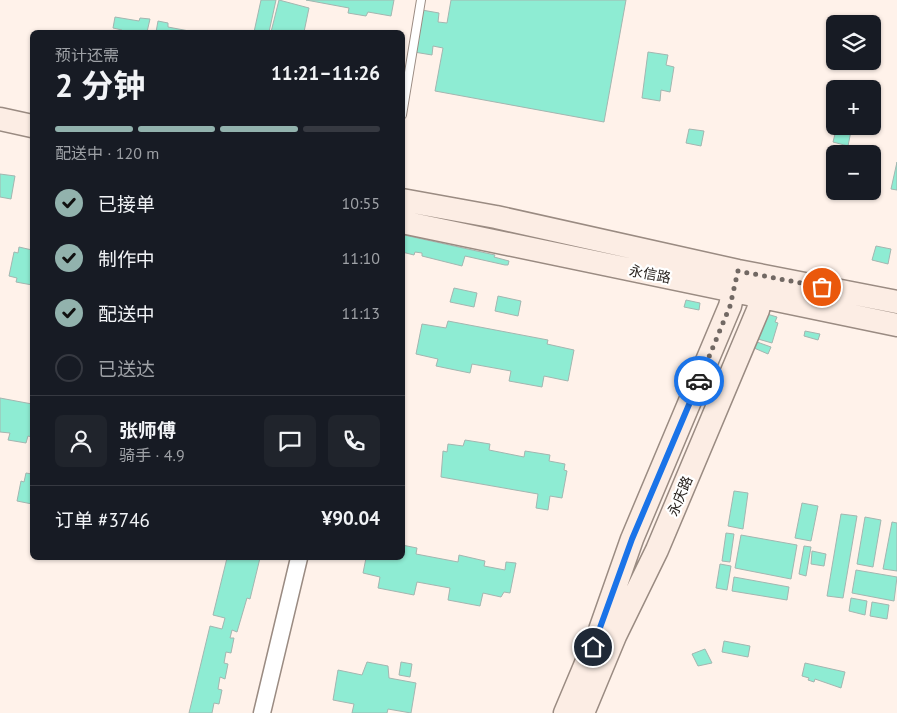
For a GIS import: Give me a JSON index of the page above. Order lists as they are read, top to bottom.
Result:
{
  "streets": {
    "street": ["永信路", "永庆路"]
  },
  "crossings": [
    ["永信路", "永庆路"]
  ],
  "page": {
    "map_buttons": ["+", "−"],
    "heading": ["2 分钟", "预计还需", "11:21–11:26"],
    "panel": [
      "张师傅",
      "骑手 · 4.9",
      "订单 #3746",
      "¥90.04"
    ],
    "bar": "配送中 · 120 m",
    "list": [
      ["已接单", "10:55"],
      ["制作中", "11:10"],
      ["配送中", "11:13"],
      "已送达"
    ]
  }
}
